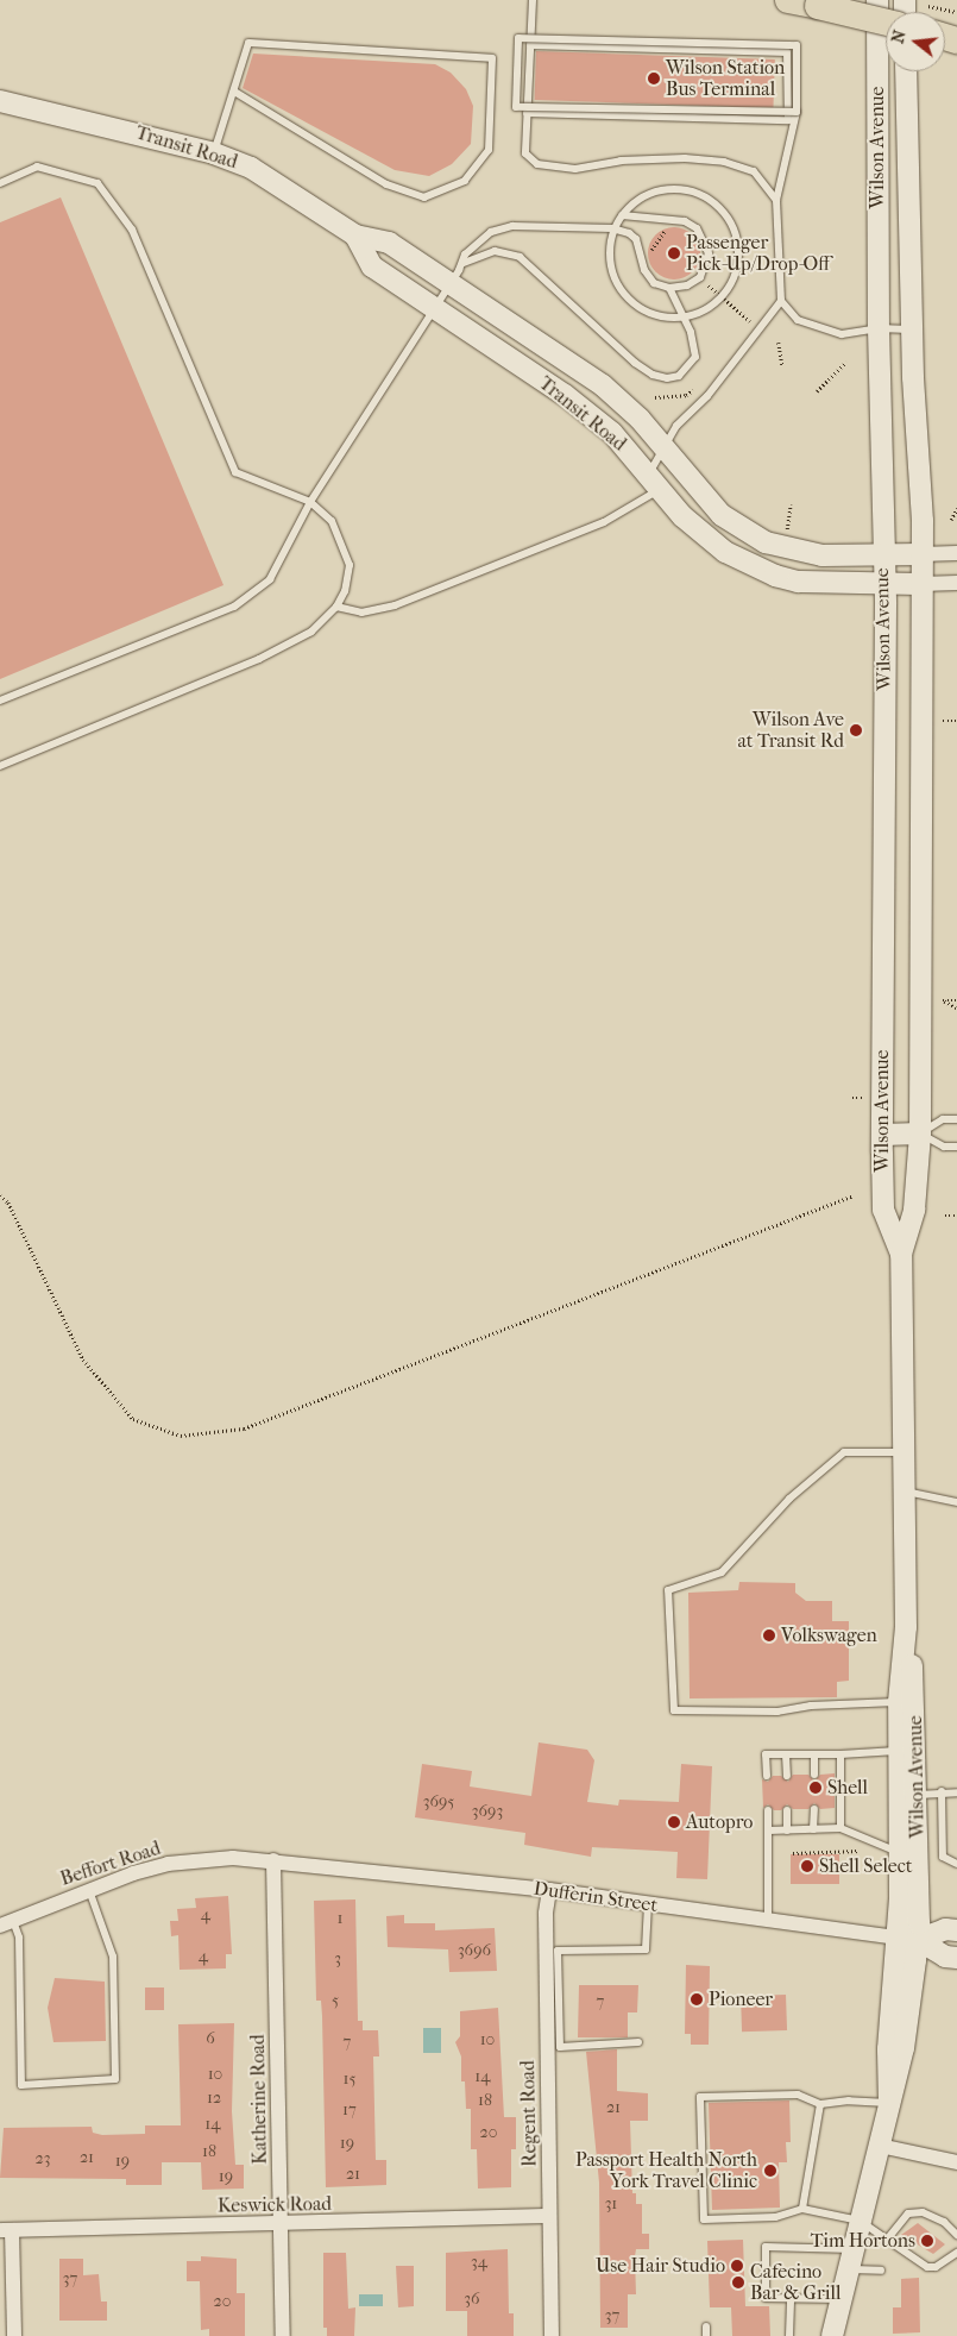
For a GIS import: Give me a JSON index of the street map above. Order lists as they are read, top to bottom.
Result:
{
  "streets": {
    "main road": ["Transit Road", "Wilson Avenue", "Dufferin Street"],
    "street": [
      "Beffort Road",
      "Katherine Road",
      "Regent Road",
      "Keswick Road"
    ]
  },
  "crossings": [
    ["Transit Road", "Wilson Avenue"],
    ["Wilson Avenue", "Dufferin Street"],
    ["Beffort Road", "Dufferin Street"],
    ["Beffort Road", "Katherine Road"],
    ["Dufferin Street", "Katherine Road"],
    ["Dufferin Street", "Regent Road"],
    ["Katherine Road", "Keswick Road"],
    ["Regent Road", "Keswick Road"]
  ],
  "places": [
    "Wilson Station Bus Terminal",
    "Passenger Pick-Up/Drop-Off",
    "Wilson Ave at Transit Rd",
    "Volkswagen",
    "Shell",
    "Autopro",
    "Shell Select",
    "Pioneer",
    "Passport Health North York Travel Clinic",
    "Tim Hortons",
    "Use Hair Studio",
    "Cafecino Bar & Grill"
  ],
  "house_numbers": [
    "3695",
    "3693",
    "4",
    "1",
    "3696",
    "4",
    "3",
    "5",
    "7",
    "6",
    "10",
    "7",
    "10",
    "14",
    "15",
    "12",
    "18",
    "21",
    "17",
    "14",
    "20",
    "19",
    "18",
    "21",
    "23",
    "19",
    "21",
    "19",
    "31",
    "34",
    "37",
    "36",
    "20",
    "37"
  ],
  "north": "left"
}
